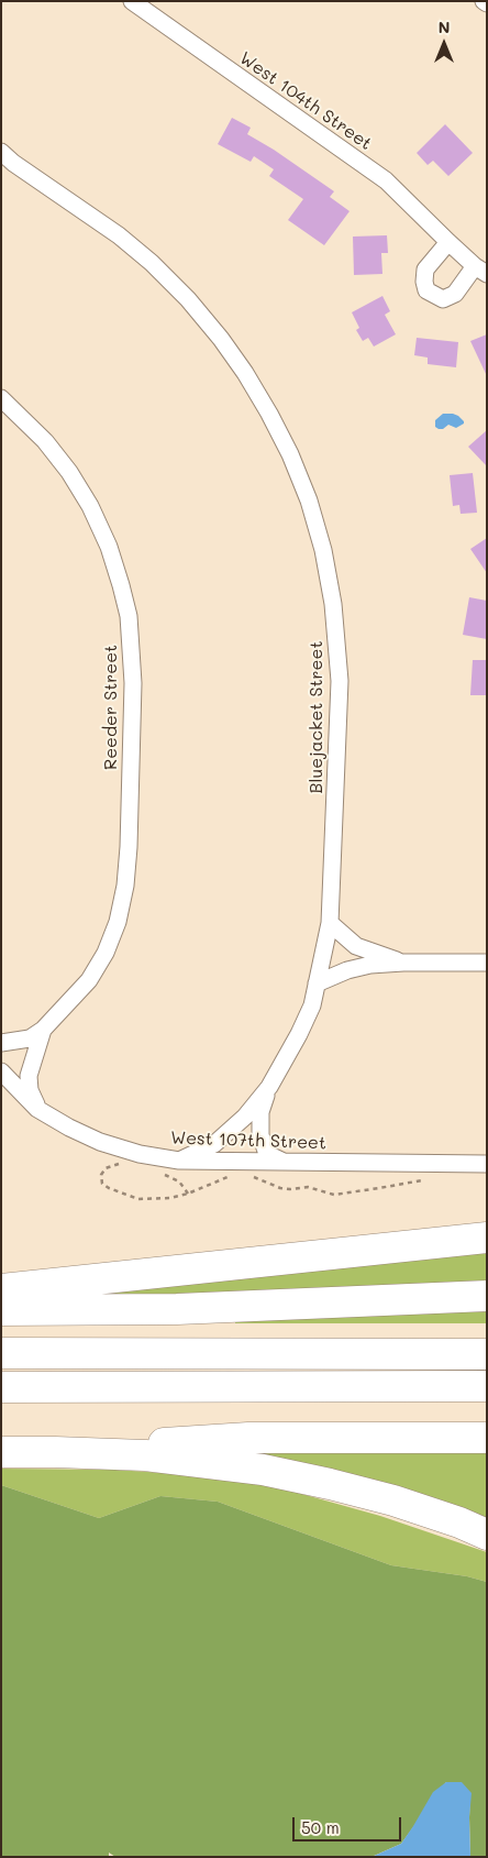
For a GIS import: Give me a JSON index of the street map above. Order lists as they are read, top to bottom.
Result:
{
  "streets": {
    "street": [
      "West 104th Street",
      "Reeder Street",
      "Bluejacket Street",
      "West 107th Street"
    ]
  },
  "crossings": [
    ["Reeder Street", "West 107th Street"],
    ["Bluejacket Street", "West 107th Street"]
  ],
  "scale_bar": "50 m",
  "north": "top"
}
